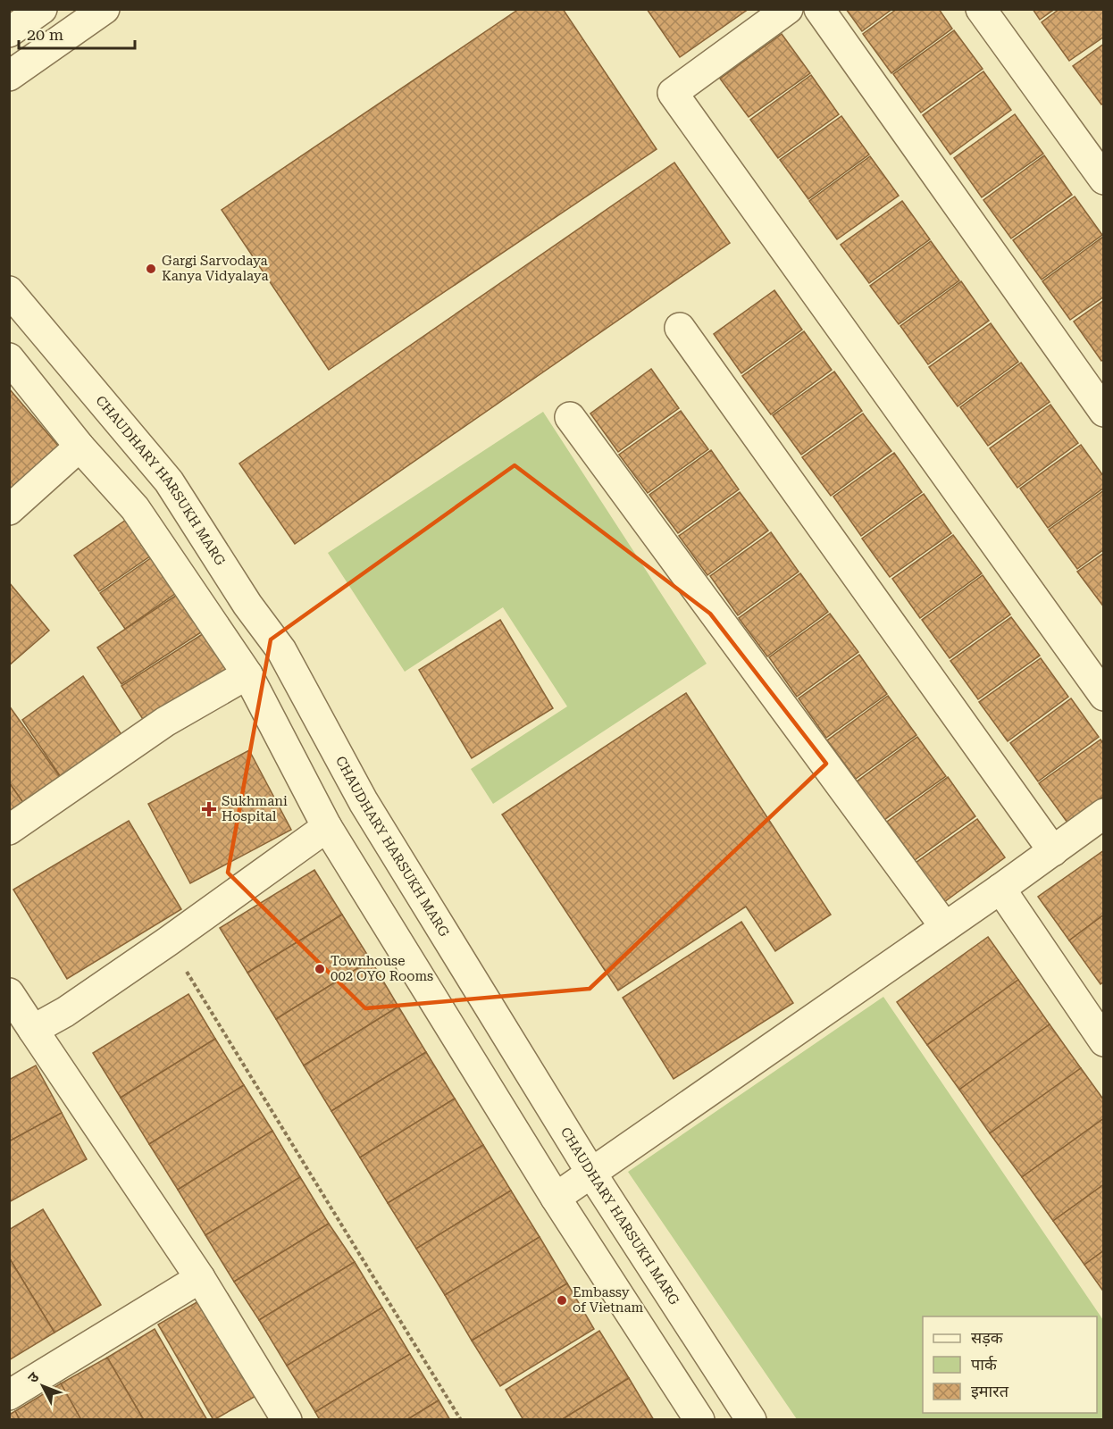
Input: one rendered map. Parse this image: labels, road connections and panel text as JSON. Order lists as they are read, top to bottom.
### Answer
{
  "streets": {
    "street": ["CHAUDHARY HARSUKH MARG"]
  },
  "places": {
    "other": ["Gargi Sarvodaya Kanya Vidyalaya", "Townhouse 002 OYO Rooms", "Embassy of Vietnam"],
    "health": ["Sukhmani Hospital"]
  },
  "legend": ["सड़क", "पार्क", "इमारत"],
  "scale_bar": "20 m",
  "north": "top left"
}
